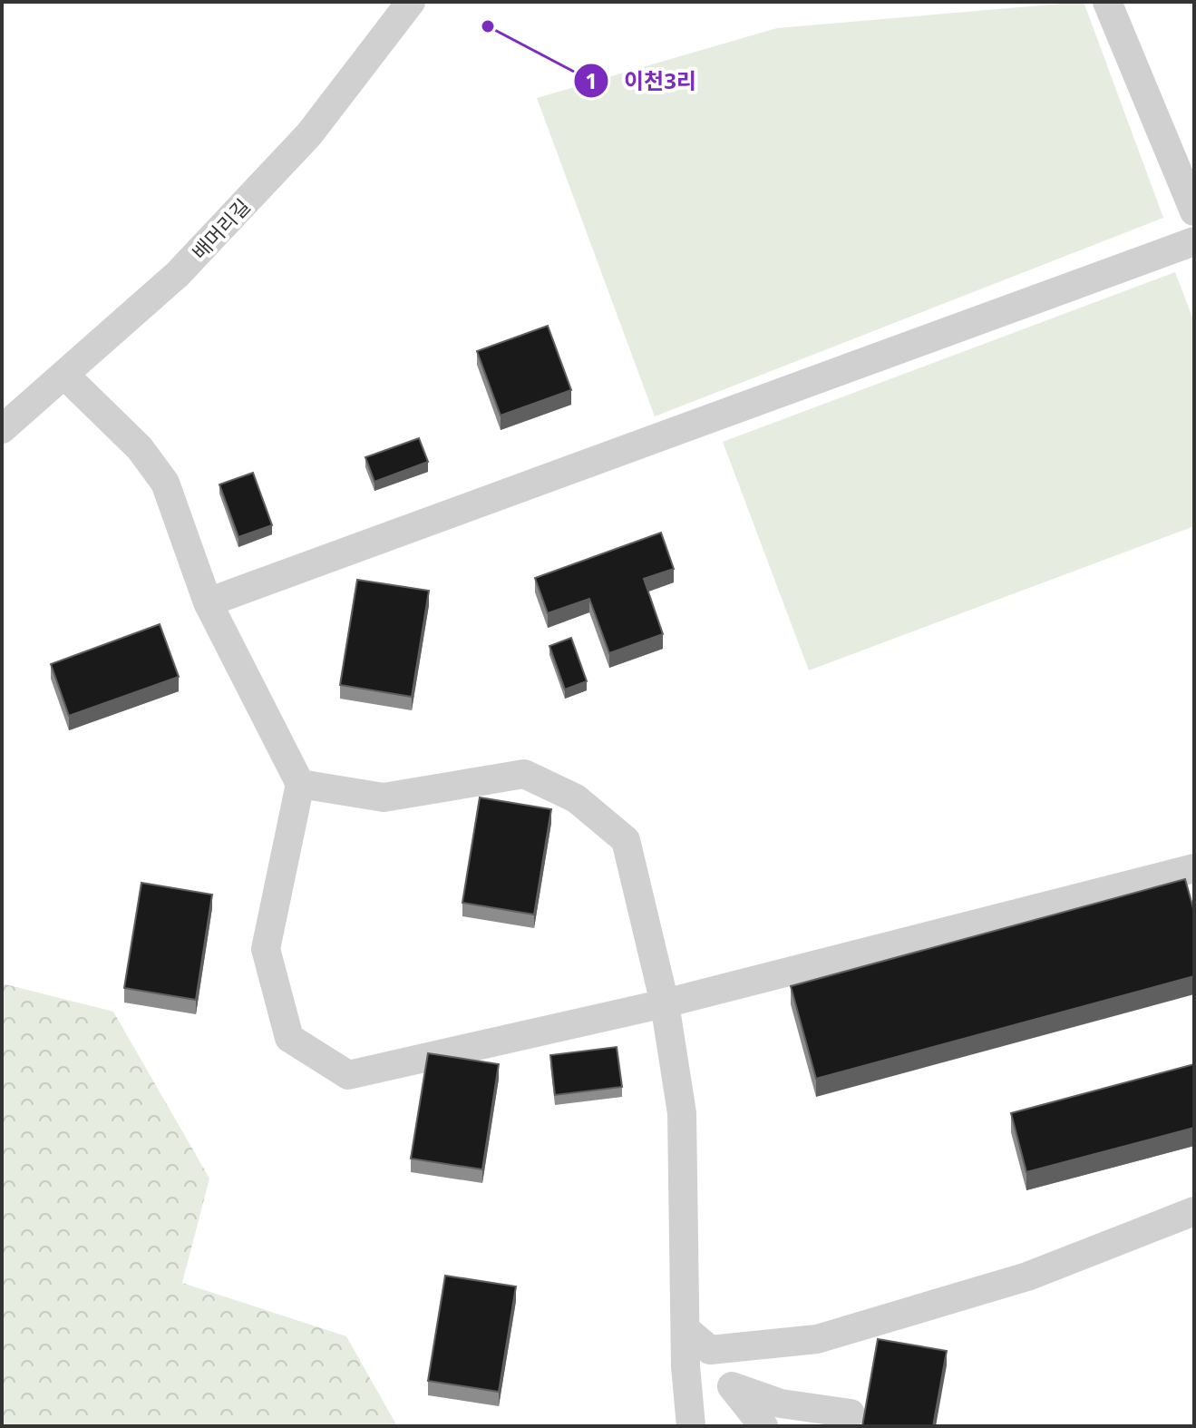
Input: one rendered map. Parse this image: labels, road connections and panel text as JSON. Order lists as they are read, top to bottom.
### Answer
{
  "streets": {
    "street": ["배머리길"]
  },
  "places": ["이천3리"]
}
